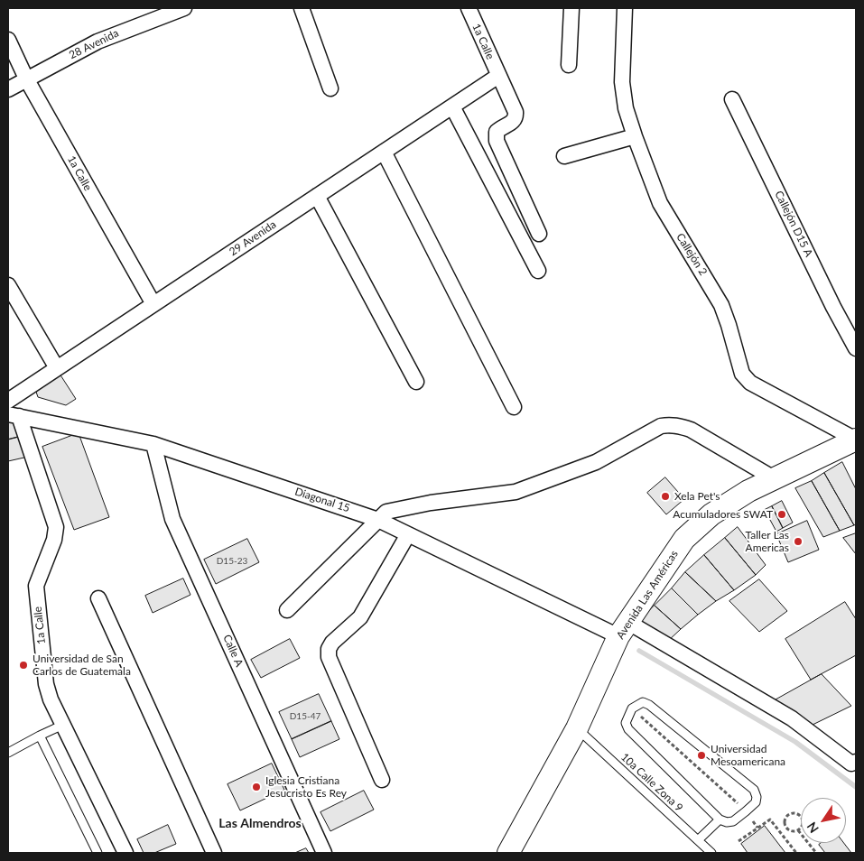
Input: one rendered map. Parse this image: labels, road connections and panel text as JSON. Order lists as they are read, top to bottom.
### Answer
{
  "streets": {
    "main road": ["Avenida Las Américas"],
    "street": [
      "1a Calle",
      "28 Avenida",
      "Callejón D15 A",
      "29 Avenida",
      "Callejón 2",
      "Diagonal 15",
      "Calle A"
    ],
    "lane": ["10a Calle Zona 9"]
  },
  "crossings": [
    ["1a Calle", "28 Avenida"],
    ["1a Calle", "29 Avenida"],
    ["1a Calle", "Diagonal 15"],
    ["Callejón 2", "Avenida Las Américas"],
    ["Diagonal 15", "Avenida Las Américas"],
    ["Diagonal 15", "Calle A"],
    ["Avenida Las Américas", "10a Calle Zona 9"]
  ],
  "districts": ["Las Almendros"],
  "places": [
    "Xela Pet's",
    "Acumuladores SWAT",
    "Taller Las Americas",
    "Universidad de San Carlos de Guatemala",
    "Universidad Mesoamericana",
    "Iglesia Cristiana Jesucristo Es Rey"
  ],
  "house_numbers": ["D15-23", "D15-47"],
  "north": "bottom left"
}
